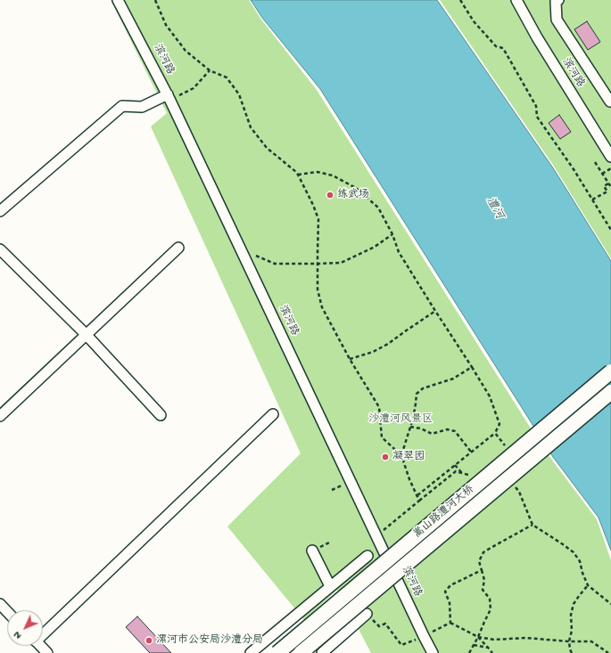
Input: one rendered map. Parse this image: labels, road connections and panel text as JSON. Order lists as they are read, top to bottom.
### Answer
{
  "streets": {
    "main road": ["嵩山路澧河大桥"],
    "street": ["滨河路"]
  },
  "water": ["澧河"],
  "parks": ["沙澧河风景区"],
  "places": ["练武场", "凝翠园", "漯河市公安局沙澧分局"],
  "north": "bottom left"
}
